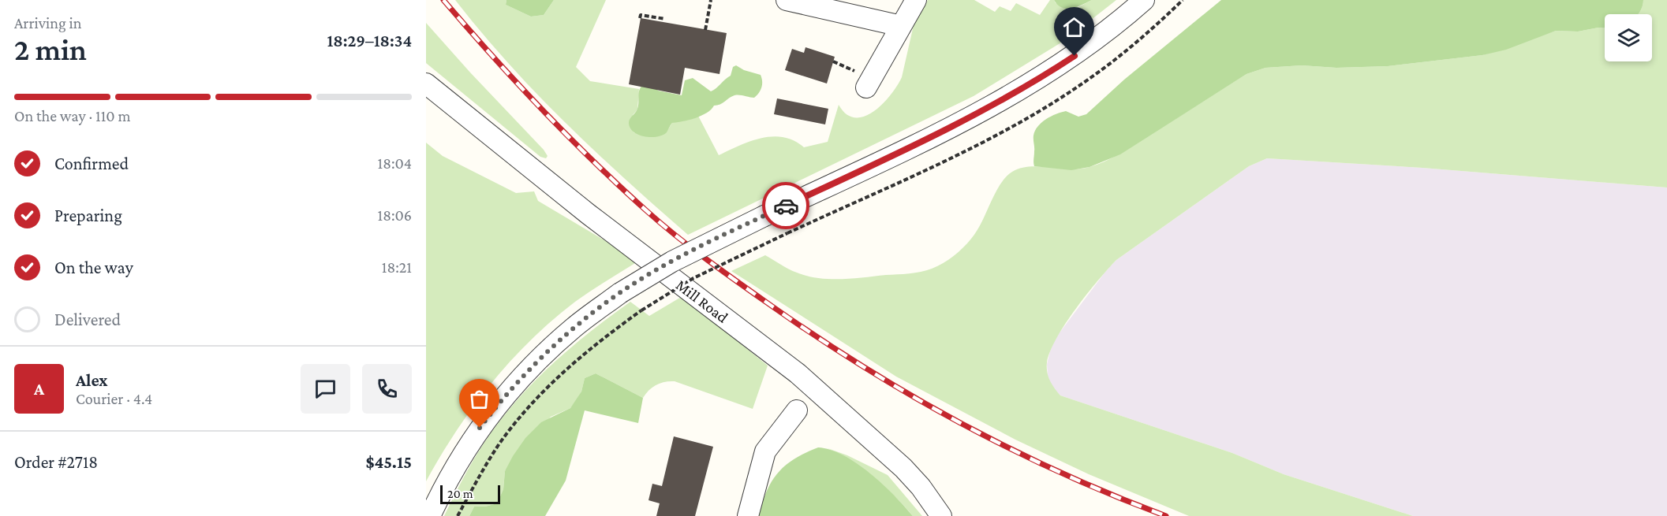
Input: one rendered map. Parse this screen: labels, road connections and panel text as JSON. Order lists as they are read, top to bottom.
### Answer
{
  "streets": {
    "street": ["Mill Road"]
  },
  "scale_bar": "20 m",
  "page": {
    "heading": ["2 min", "Arriving in", "18:29–18:34"],
    "panel": [
      "Alex",
      "Courier · 4.4",
      "Order #2718",
      "$45.15"
    ],
    "bar": "On the way · 110 m",
    "list": [
      ["Confirmed", "18:04"],
      ["Preparing", "18:06"],
      ["On the way", "18:21"],
      "Delivered"
    ],
    "round": "A",
    "scale": "20 m"
  }
}
